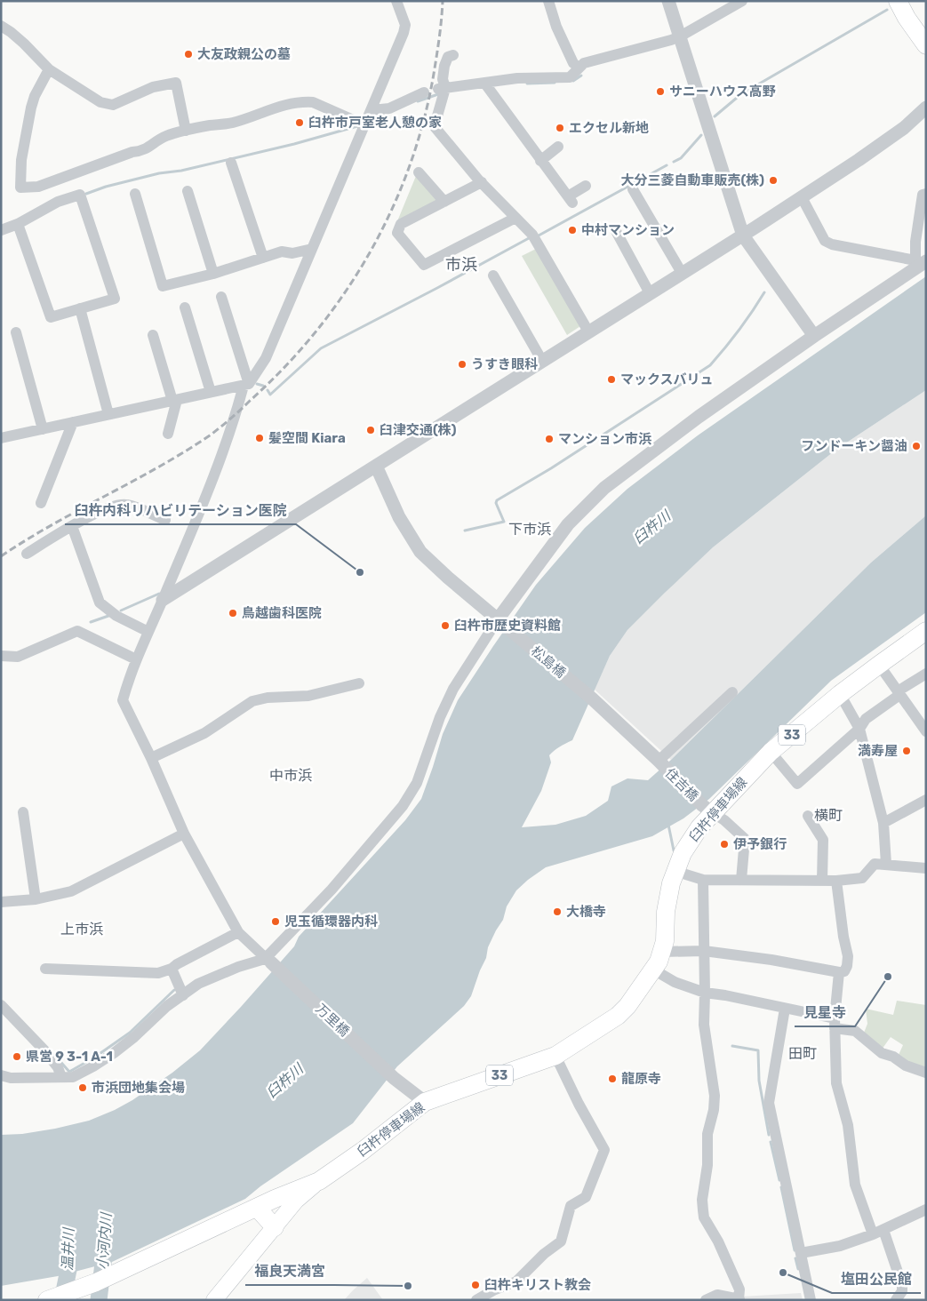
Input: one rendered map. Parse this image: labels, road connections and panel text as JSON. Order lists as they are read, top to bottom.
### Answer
{
  "streets": {
    "main road": ["33", "臼杵停車場線"],
    "street": ["松島橋", "住吉橋", "万里橋"]
  },
  "crossings": [
    ["松島橋", "住吉橋"],
    ["住吉橋", "臼杵停車場線"],
    ["臼杵停車場線", "万里橋"]
  ],
  "districts": [
    "市浜",
    "下市浜",
    "中市浜",
    "横町",
    "上市浜",
    "田町"
  ],
  "water": ["臼杵川", "小河内川", "温井川"],
  "places": [
    "大友政親公の墓",
    "サニーハウス高野",
    "臼杵市戸室老人憩の家",
    "エクセル新地",
    "大分三菱自動車販売(株)",
    "中村マンション",
    "うすき眼科",
    "マックスバリュ",
    "臼津交通(株)",
    "髪空間 Kiara",
    "マンション市浜",
    "フンドーキン醤油",
    "臼杵内科リハビリテーション医院",
    "鳥越歯科医院",
    "臼杵市歴史資料館",
    "満寿屋",
    "伊予銀行",
    "大橋寺",
    "児玉循環器内科",
    "見星寺",
    "県営 9 3-1 A-1",
    "龍原寺",
    "市浜団地集会場",
    "塩田公民館",
    "臼杵キリスト教会",
    "福良天満宮"
  ]
}
